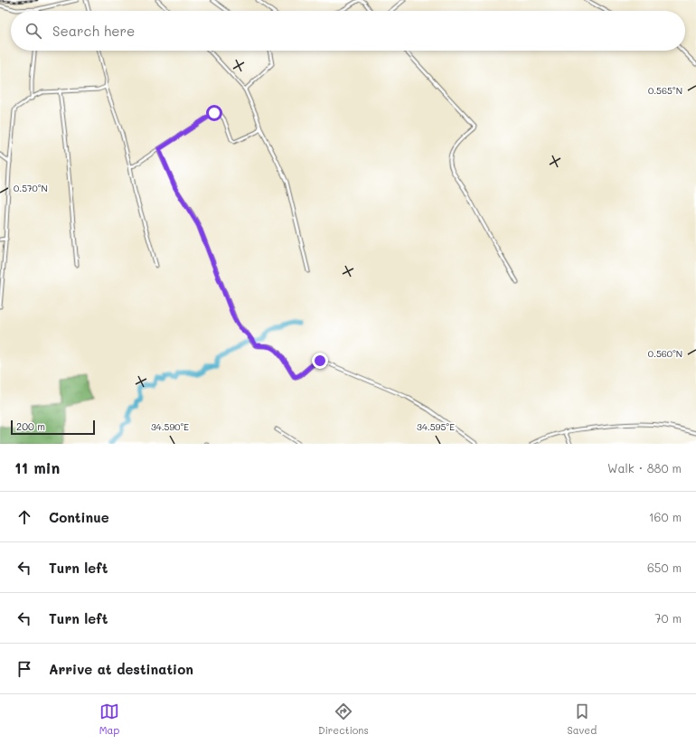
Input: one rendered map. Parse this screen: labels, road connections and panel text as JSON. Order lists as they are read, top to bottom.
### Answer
{
  "scale_bar": "200 m",
  "page": {
    "search": "Search here",
    "scale": "200 m",
    "heading": ["11 min", "Walk · 880 m"],
    "list": [
      ["Continue", "160 m"],
      ["Turn left", "650 m"],
      ["Turn left", "70 m"],
      "Arrive at destination"
    ],
    "nav": ["Map", "Directions", "Saved"]
  },
  "coordinates": [
    "0.565°N",
    "0.570°N",
    "0.560°N",
    "34.590°E",
    "34.595°E"
  ]
}
